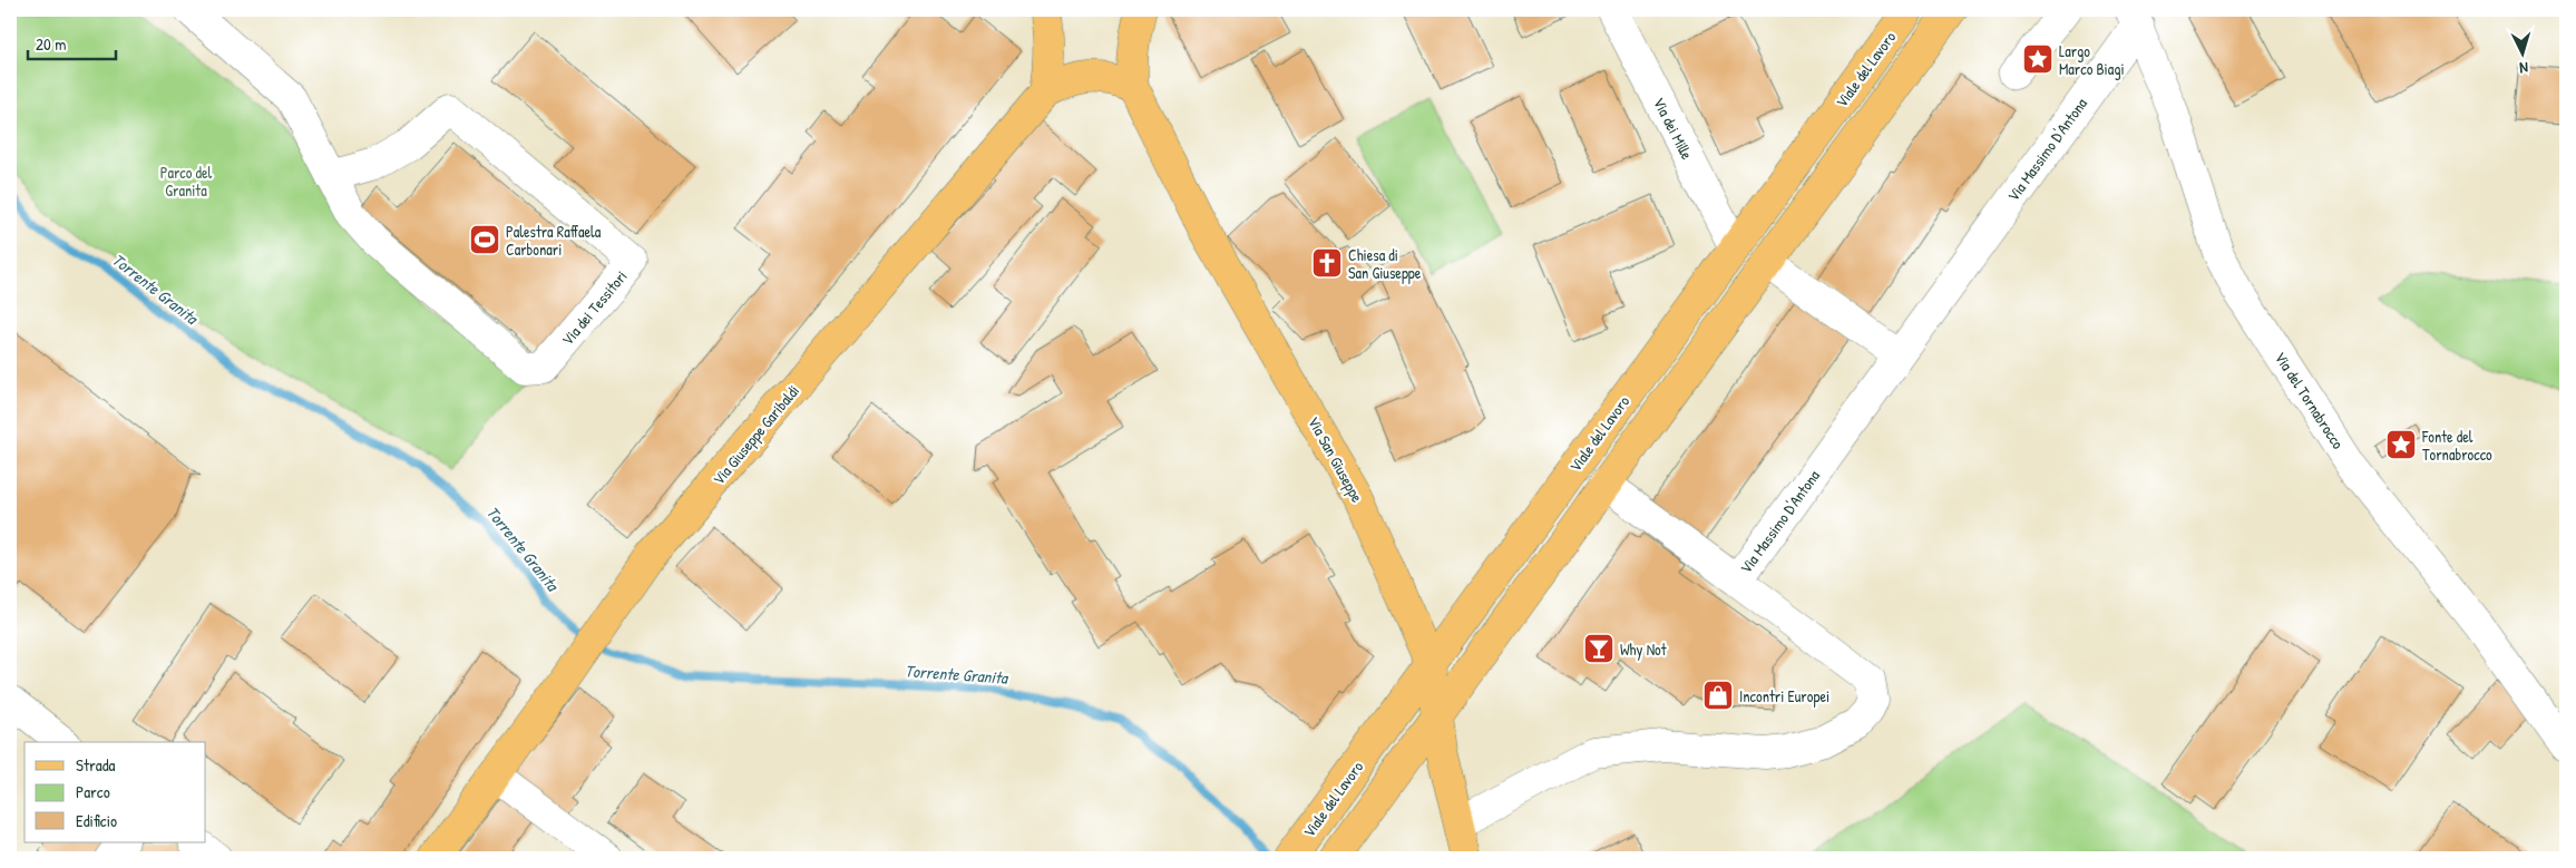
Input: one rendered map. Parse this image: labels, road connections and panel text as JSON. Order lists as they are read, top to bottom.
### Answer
{
  "streets": {
    "main road": ["Viale del Lavoro", "Via Giuseppe Garibaldi", "Via San Giuseppe"],
    "street": [
      "Via dei Mille",
      "Via Massimo D'Antona",
      "Via dei Tessitori",
      "Via del Tornabrocco"
    ]
  },
  "crossings": [
    ["Viale del Lavoro", "Via dei Mille"],
    ["Viale del Lavoro", "Via San Giuseppe"],
    ["Via Massimo D'Antona", "Via del Tornabrocco"]
  ],
  "water": ["Torrente Granita"],
  "parks": ["Parco del Granita"],
  "places": {
    "place": ["Largo Marco Biagi", "Fonte del Tornabrocco"],
    "sports": ["Palestra Raffaela Carbonari"],
    "church": ["Chiesa di San Giuseppe"],
    "bar": ["Why Not"],
    "shop": ["Incontri Europei"]
  },
  "legend": ["Strada", "Parco", "Edificio"],
  "scale_bar": "20 m",
  "north": "bottom"
}
